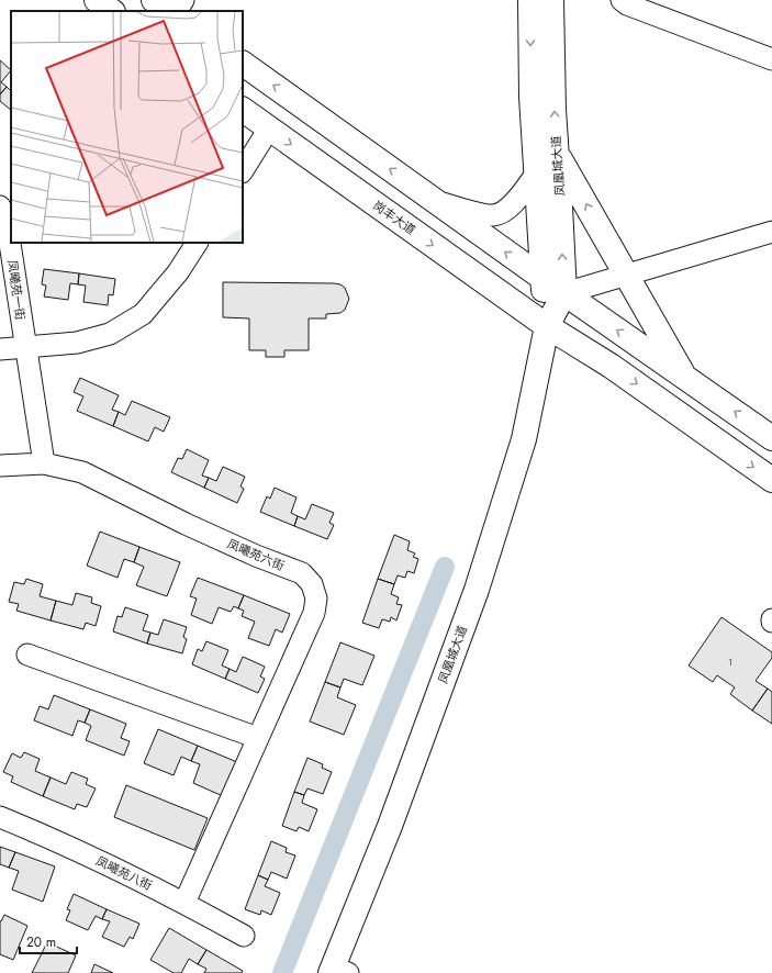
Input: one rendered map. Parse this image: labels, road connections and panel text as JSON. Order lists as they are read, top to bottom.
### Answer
{
  "streets": {
    "main road": ["凤凰城大道", "岗丰大道"],
    "street": ["凤曦苑一街", "凤曦苑六街", "凤曦苑八街"]
  },
  "crossings": [
    ["凤凰城大道", "岗丰大道"],
    ["凤曦苑一街", "凤曦苑六街"],
    ["凤曦苑六街", "凤曦苑八街"]
  ],
  "house_numbers": ["1"],
  "scale_bar": "20 m"
}
